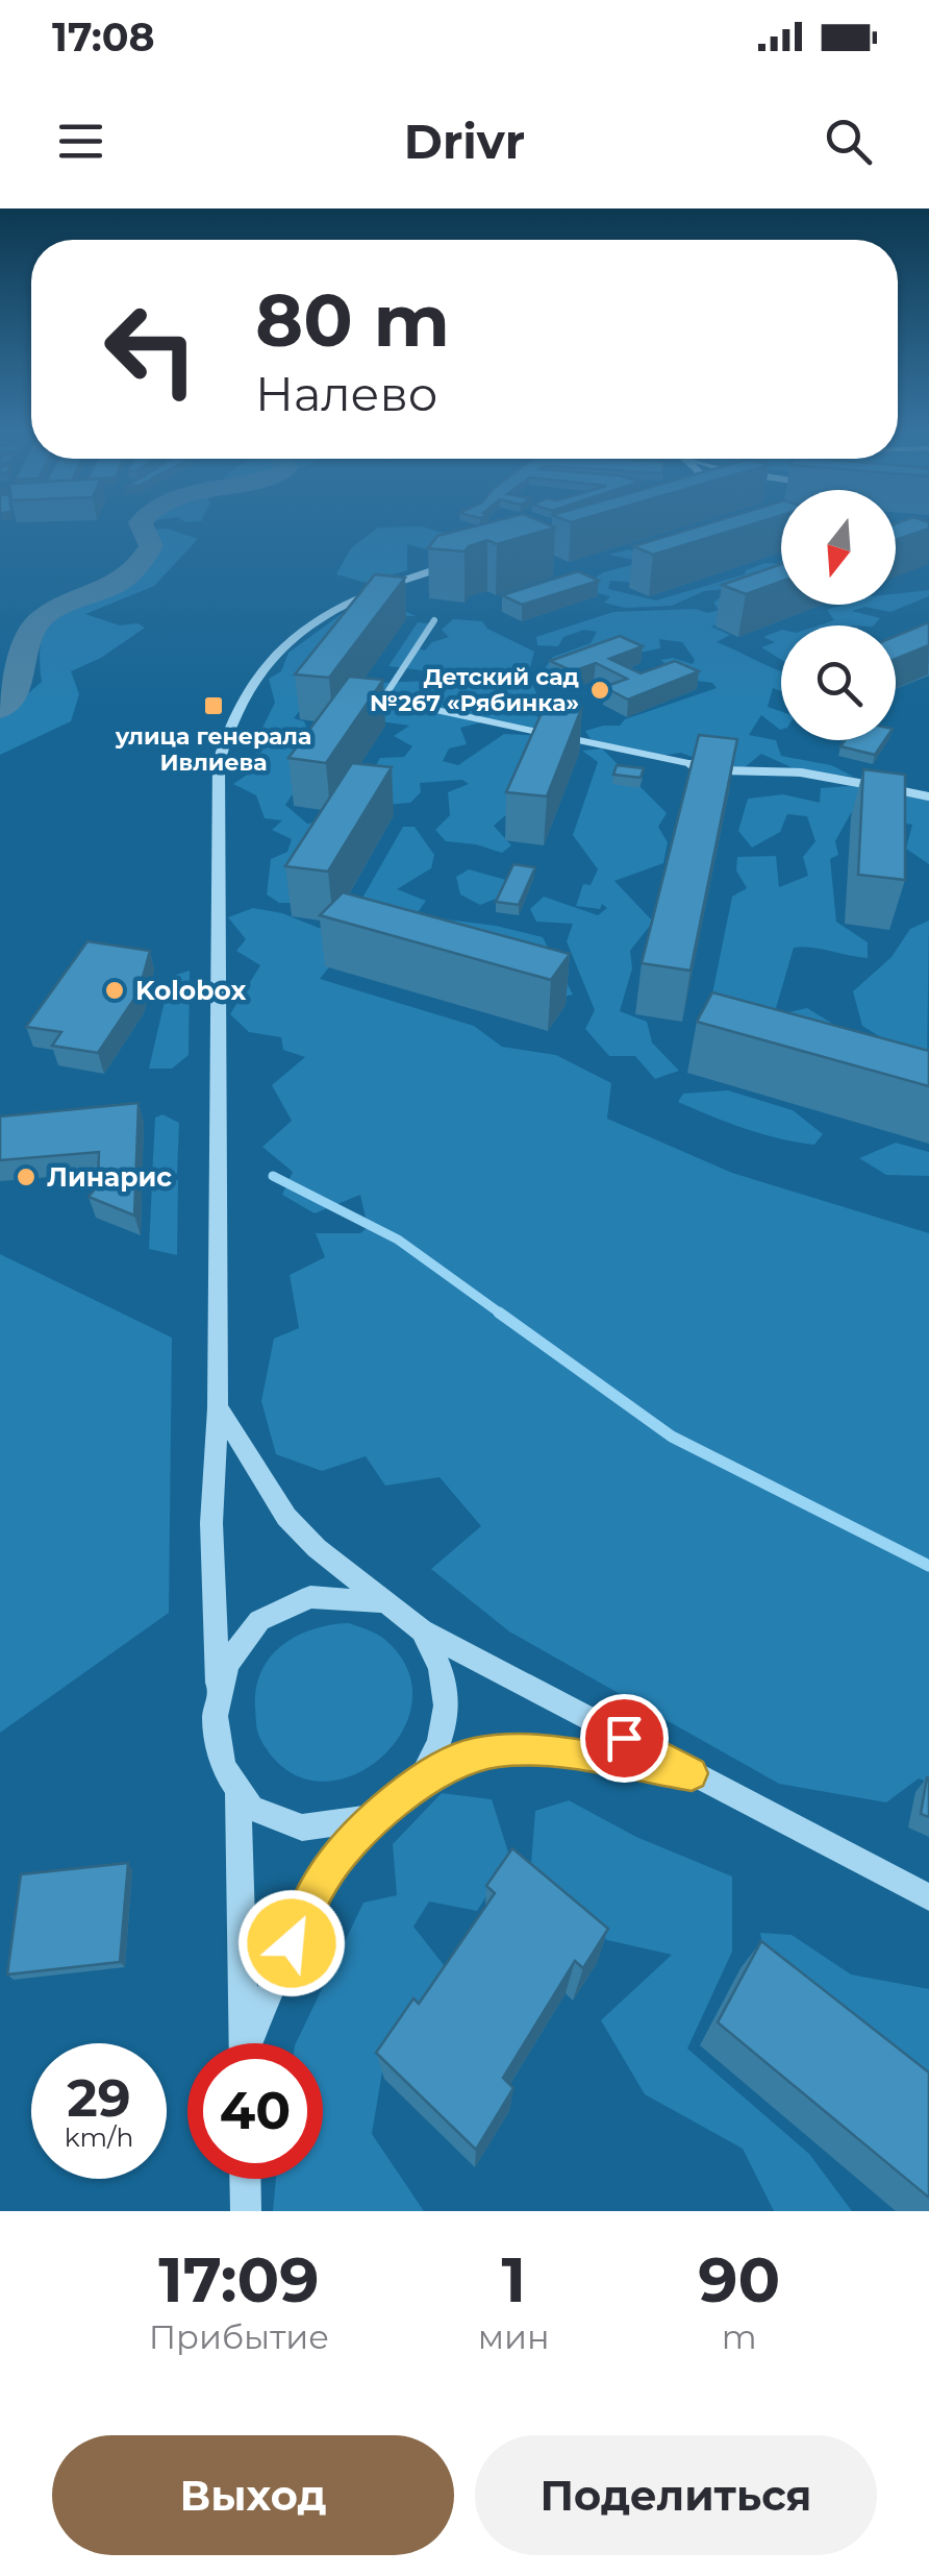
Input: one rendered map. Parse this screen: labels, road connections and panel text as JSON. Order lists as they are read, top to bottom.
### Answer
{
  "places": {
    "other": ["Детский сад №267 «Рябинка»", "Kolobox", "Линарис"],
    "transit": ["улица генерала Ивлиева"]
  },
  "north": "bottom",
  "page": {
    "status": "17:08",
    "header": "Drivr",
    "turn": ["80 m", "Налево"],
    "speed": "29 km/h",
    "limit": "40",
    "eta": [
      "17:09",
      "Прибытие",
      "1",
      "мин",
      "90",
      "m"
    ],
    "buttons": ["Выход", "Поделиться"]
  }
}
